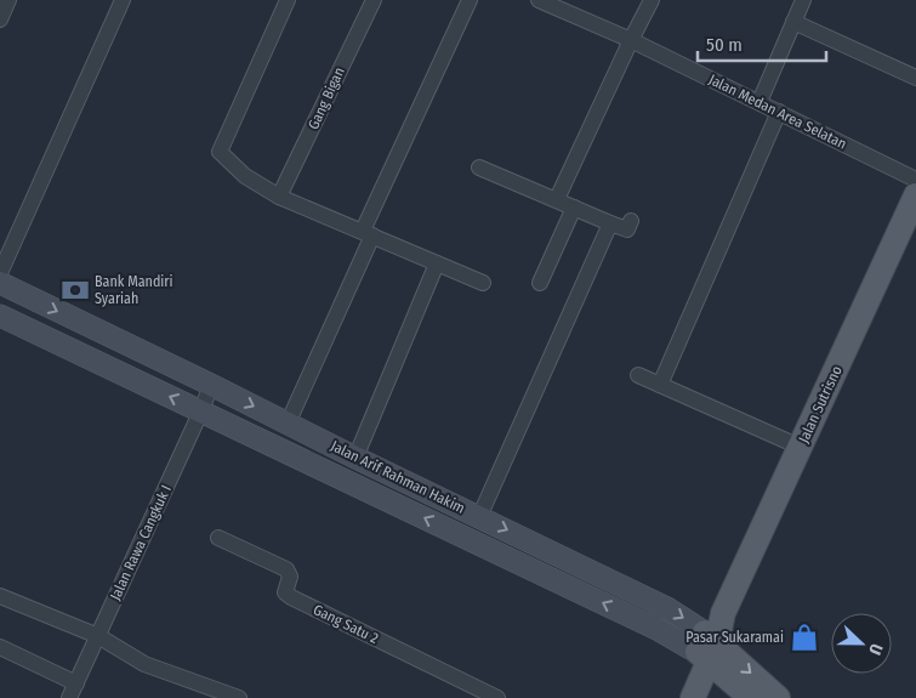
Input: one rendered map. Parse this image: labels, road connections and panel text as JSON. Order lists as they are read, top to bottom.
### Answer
{
  "streets": {
    "main road": ["Jalan Sutrisno", "Jalan Arif Rahman Hakim"],
    "street": [
      "Gang Bigan",
      "Jalan Medan Area Selatan",
      "Jalan Rawa Cangkuk I",
      "Gang Satu 2"
    ]
  },
  "crossings": [
    ["Jalan Sutrisno", "Jalan Arif Rahman Hakim"],
    ["Jalan Arif Rahman Hakim", "Jalan Rawa Cangkuk I"]
  ],
  "places": {
    "bank": ["Bank Mandiri Syariah"],
    "shop": ["Pasar Sukaramai"]
  },
  "scale_bar": "50 m",
  "north": "right"
}
